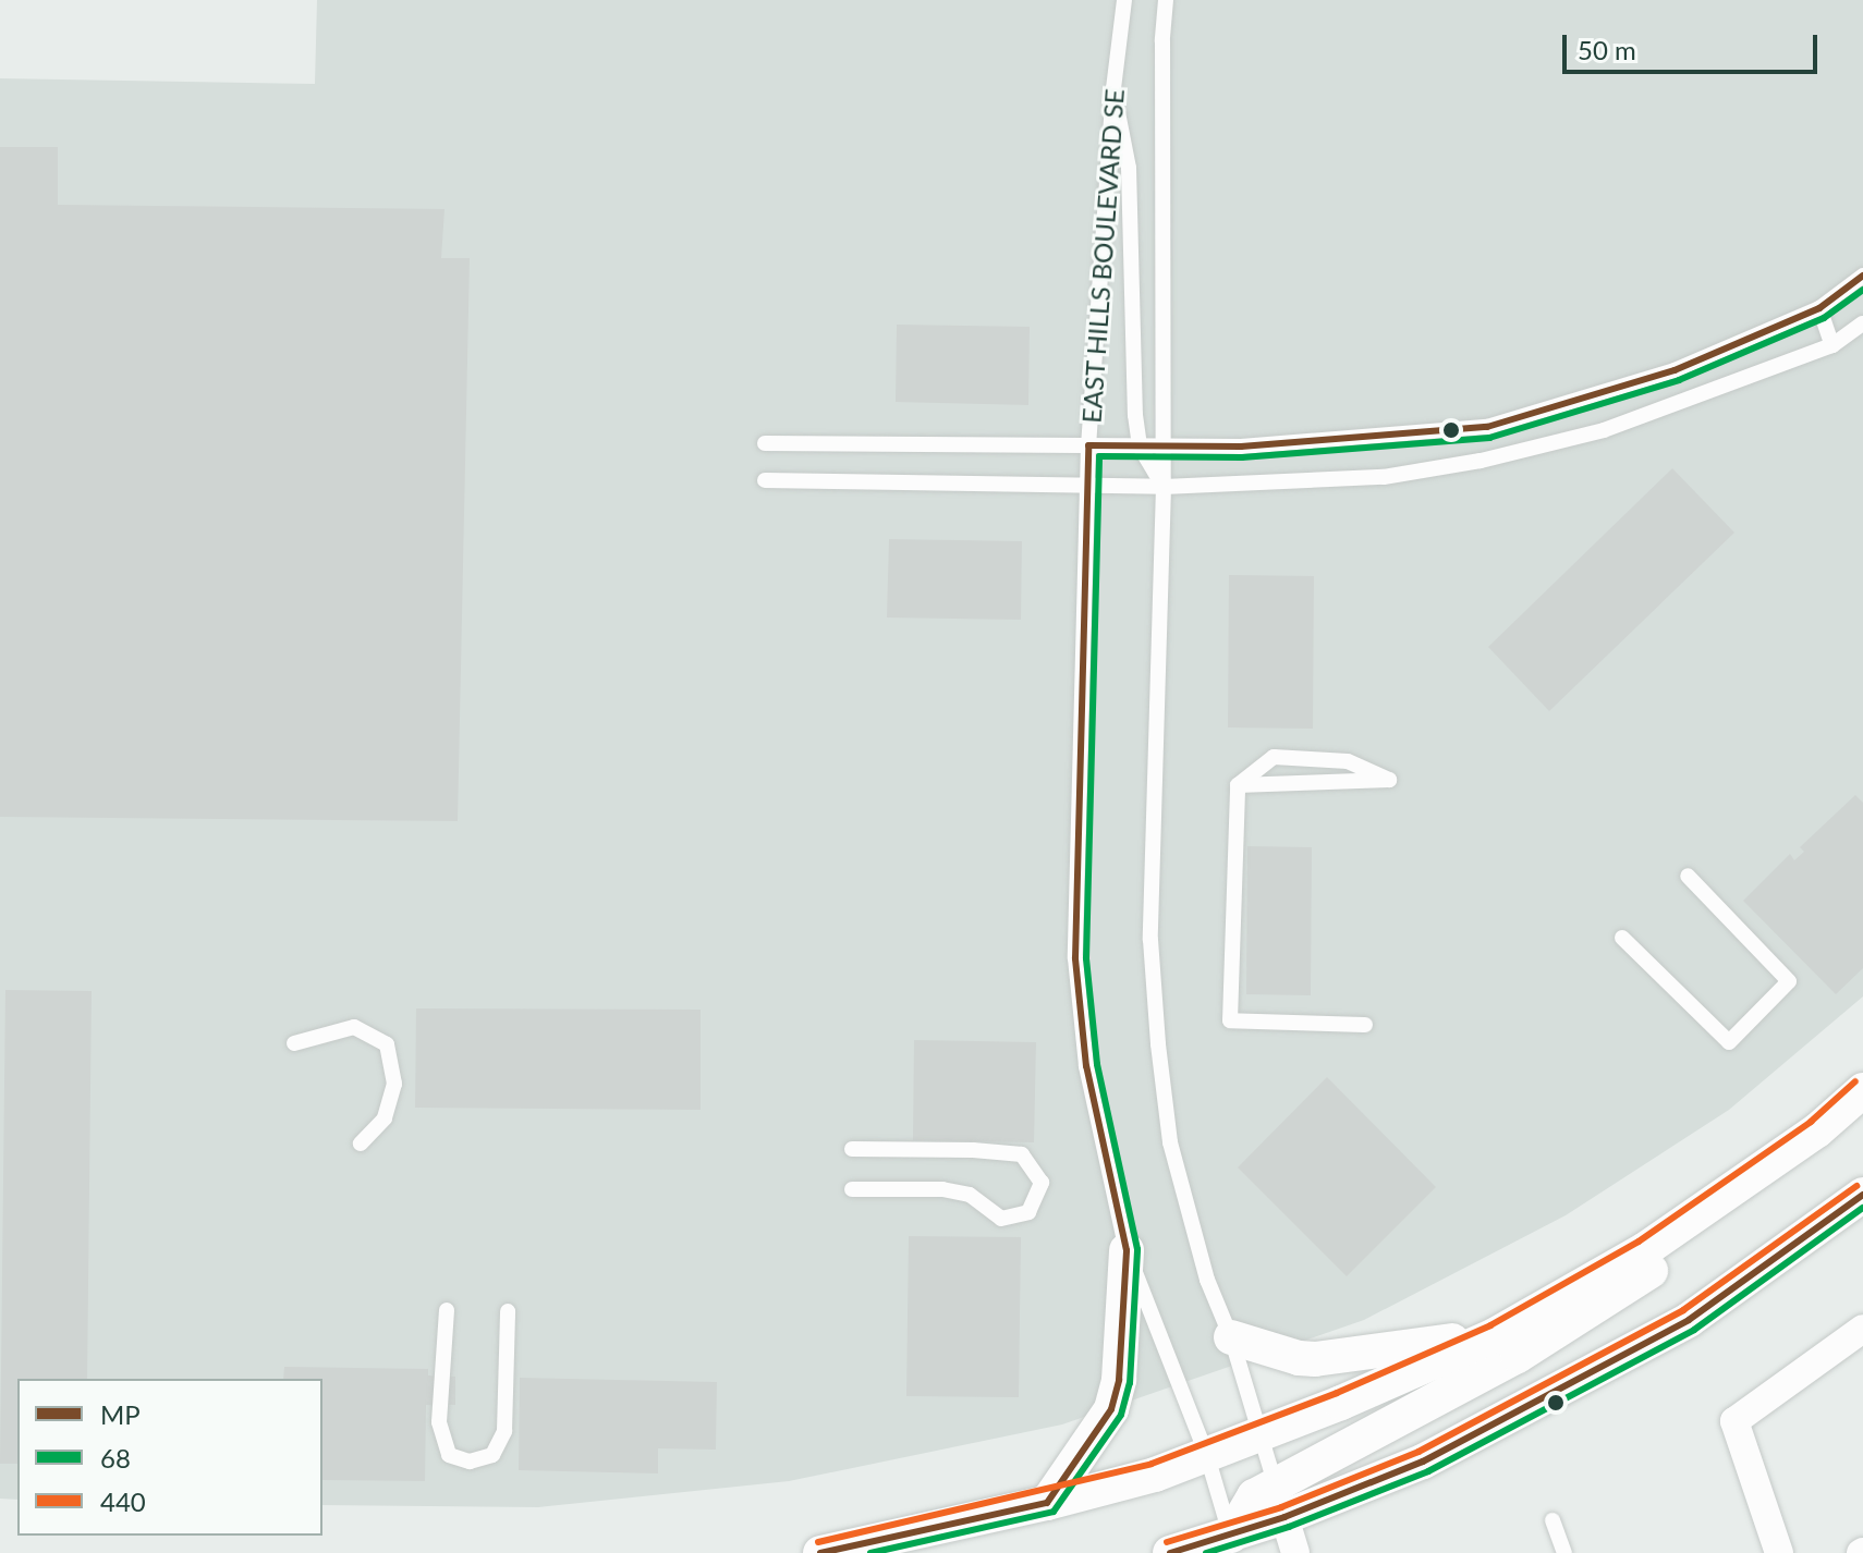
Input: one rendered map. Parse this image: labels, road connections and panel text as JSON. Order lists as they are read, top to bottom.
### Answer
{
  "streets": {
    "lane": ["EAST HILLS BOULEVARD SE"]
  },
  "lines": ["transit line MP", "transit line 68", "transit line 440"],
  "legend": ["MP", "68", "440"],
  "scale_bar": "50 m"
}
